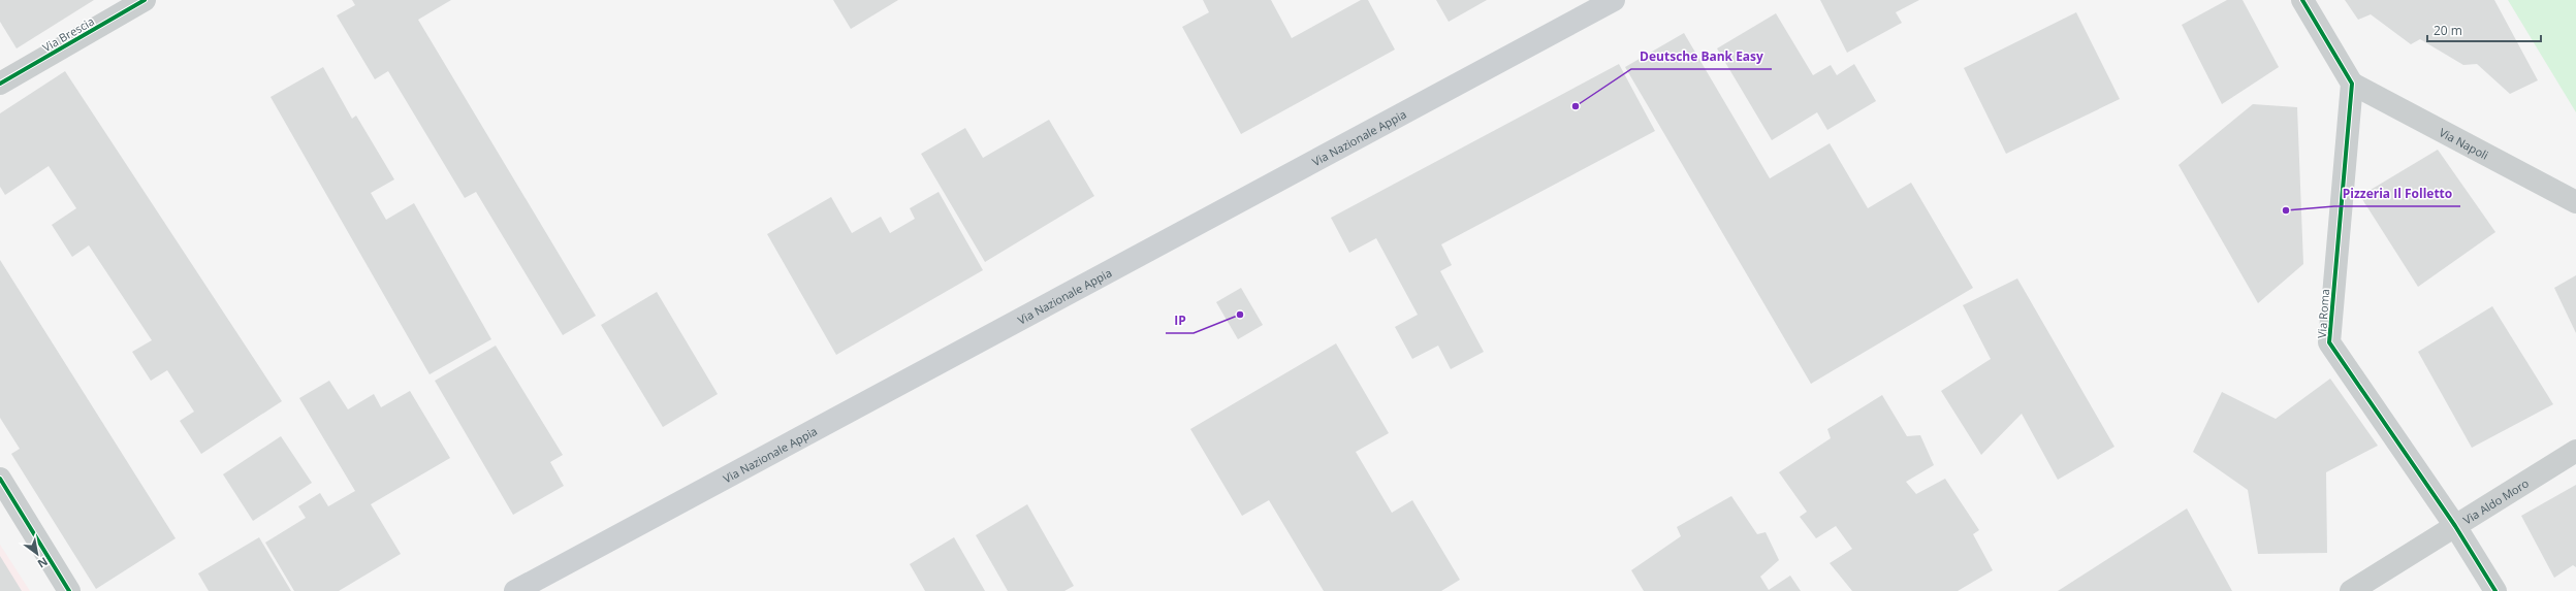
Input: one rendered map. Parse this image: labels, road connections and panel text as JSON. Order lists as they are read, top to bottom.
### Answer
{
  "streets": {
    "main road": ["Via Nazionale Appia"],
    "street": [
      "Via Brescia",
      "Via Napoli",
      "Via Roma",
      "Via Aldo Moro"
    ]
  },
  "crossings": [
    ["Via Napoli", "Via Roma"],
    ["Via Roma", "Via Aldo Moro"]
  ],
  "places": ["Deutsche Bank Easy", "Pizzeria Il Folletto", "IP"],
  "scale_bar": "20 m",
  "north": "bottom right"
}
